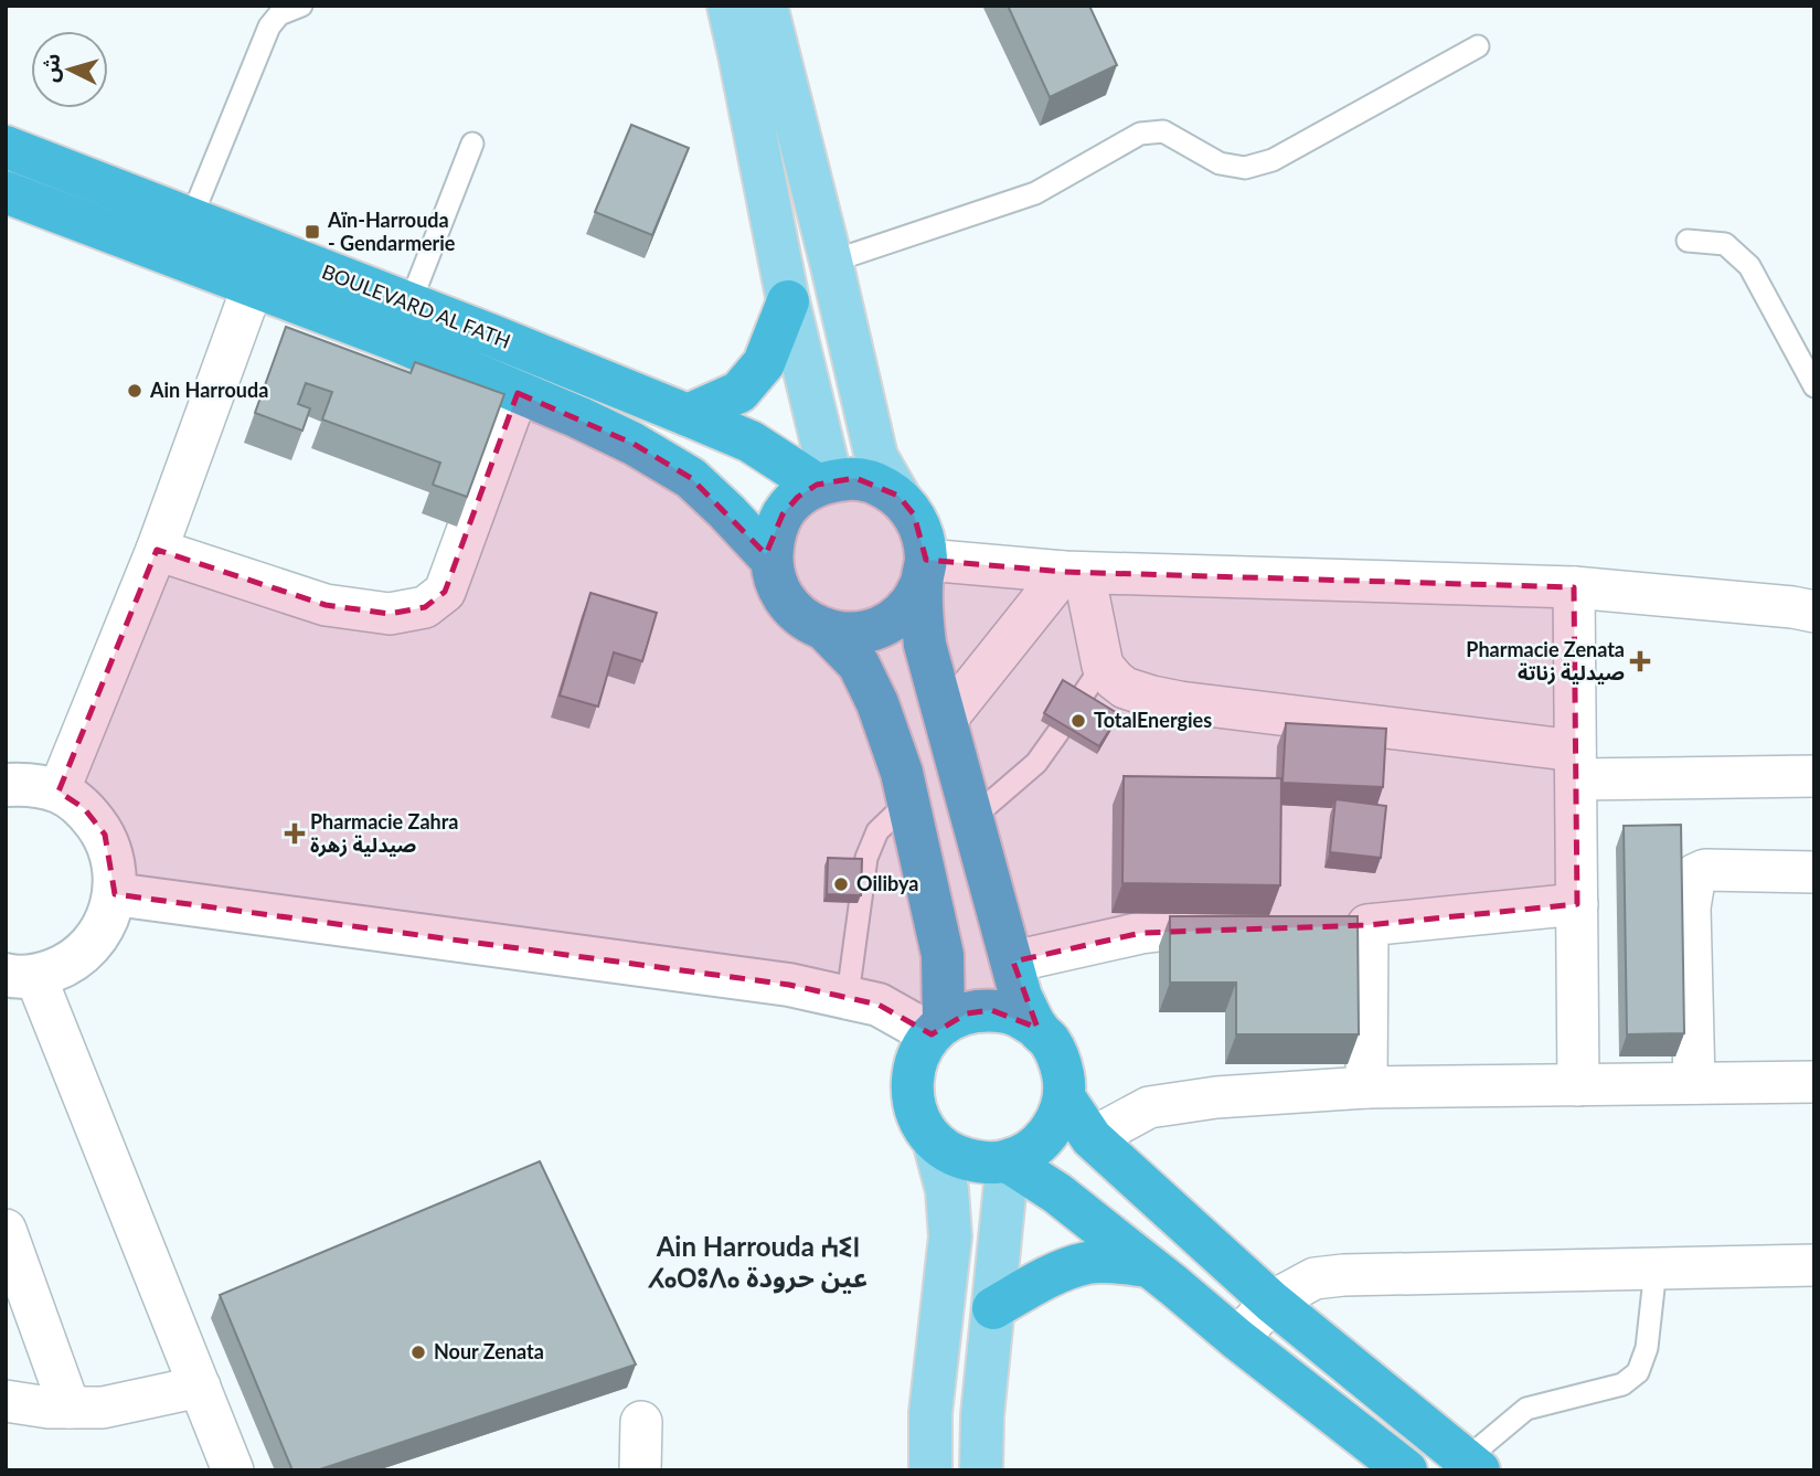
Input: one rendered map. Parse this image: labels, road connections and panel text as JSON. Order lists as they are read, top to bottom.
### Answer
{
  "streets": {
    "highway": ["BOULEVARD AL FATH"]
  },
  "districts": ["Ain Harrouda ⵄⵉⵏ ⵃⴰⵔⵓⴷⴰ عين حرودة"],
  "places": {
    "transit": ["Aïn-Harrouda - Gendarmerie"],
    "other": [
      "Ain Harrouda",
      "TotalEnergies",
      "Oilibya",
      "Nour Zenata"
    ],
    "health": ["Pharmacie Zenata صيدلية زناتة", "Pharmacie Zahra صيدلية زهرة"]
  },
  "north": "left"
}
